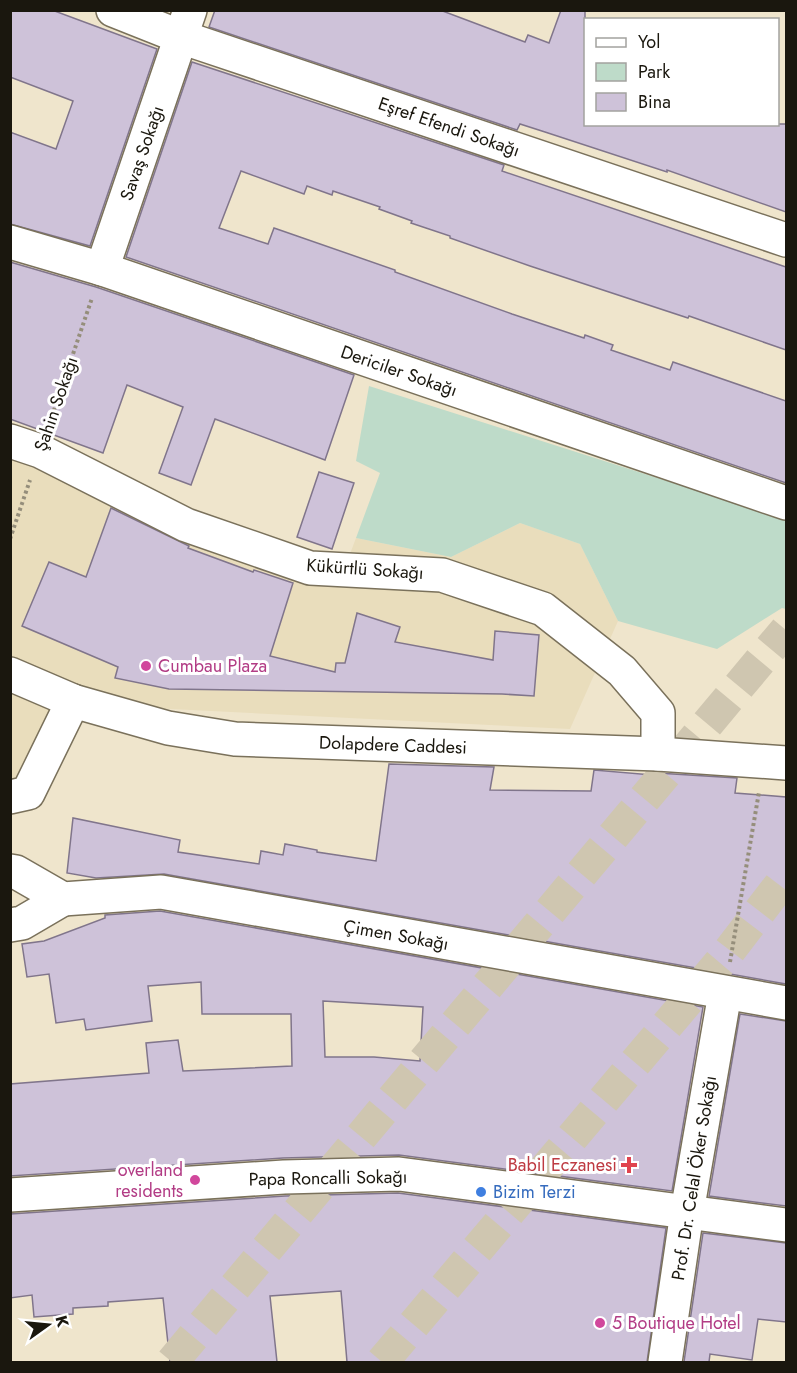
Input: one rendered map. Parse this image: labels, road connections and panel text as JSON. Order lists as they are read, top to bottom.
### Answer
{
  "streets": {
    "street": [
      "Eşref Efendi Sokağı",
      "Savaş Sokağı",
      "Dericiler Sokağı",
      "Kükürtlü Sokağı",
      "Dolapdere Caddesi",
      "Çimen Sokağı",
      "Papa Roncalli Sokağı",
      "Prof. Dr. Celal Öker Sokağı"
    ],
    "path": ["Şahin Sokağı"]
  },
  "crossings": [
    ["Eşref Efendi Sokağı", "Savaş Sokağı"],
    ["Savaş Sokağı", "Dericiler Sokağı"],
    ["Savaş Sokağı", "Şahin Sokağı"],
    ["Dericiler Sokağı", "Şahin Sokağı"],
    ["Şahin Sokağı", "Kükürtlü Sokağı"],
    ["Kükürtlü Sokağı", "Dolapdere Caddesi"],
    ["Çimen Sokağı", "Prof. Dr. Celal Öker Sokağı"],
    ["Papa Roncalli Sokağı", "Prof. Dr. Celal Öker Sokağı"]
  ],
  "places": {
    "other": [
      "Cumbau Plaza",
      "overland residents",
      "Bizim Terzi",
      "5 Boutique Hotel"
    ],
    "health": ["Babil Eczanesi"]
  },
  "legend": ["Yol", "Park", "Bina"],
  "north": "right"
}
